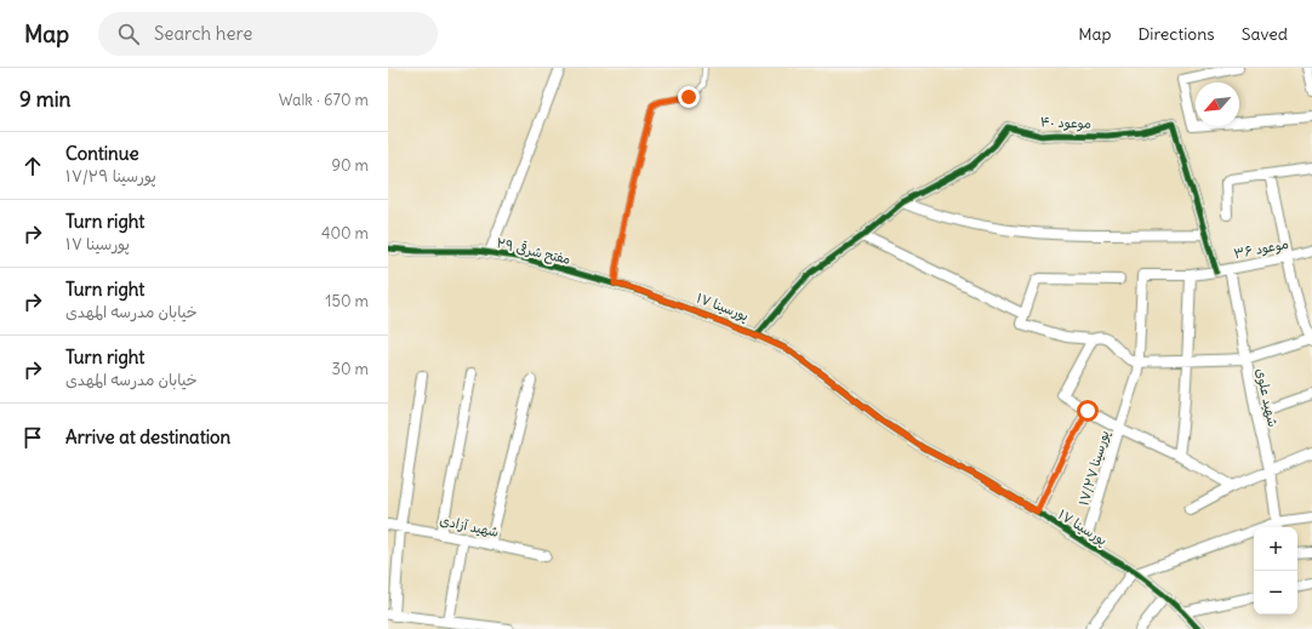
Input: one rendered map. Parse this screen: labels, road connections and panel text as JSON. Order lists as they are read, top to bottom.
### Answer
{
  "streets": {
    "street": [
      "موعود ۴۰",
      "موعود ۳۶",
      "مفتح شرقی ۲۹",
      "پورسینا ۱۷",
      "شهید علوی",
      "پورسینا ۱۷/۲۷",
      "شهید آزادی"
    ]
  },
  "crossings": [
    ["موعود ۳۶", "شهید علوی"],
    ["موعود ۳۶", "پورسینا ۱۷/۲۷"],
    ["مفتح شرقی ۲۹", "پورسینا ۱۷"],
    ["پورسینا ۱۷", "پورسینا ۱۷/۲۷"]
  ],
  "north": "bottom left",
  "page": {
    "header": "Map",
    "search": "Search here",
    "nav": ["Map", "Directions", "Saved"],
    "heading": ["9 min", "Walk · 670 m"],
    "list": [
      ["Continue", "پورسینا ۱۷/۲۹", "90 m"],
      ["Turn right", "پورسینا ۱۷", "400 m"],
      ["Turn right", "خیابان مدرسه المهدی", "150 m"],
      ["Turn right", "خیابان مدرسه المهدی", "30 m"],
      "Arrive at destination"
    ],
    "map_buttons": ["+", "−"]
  }
}
